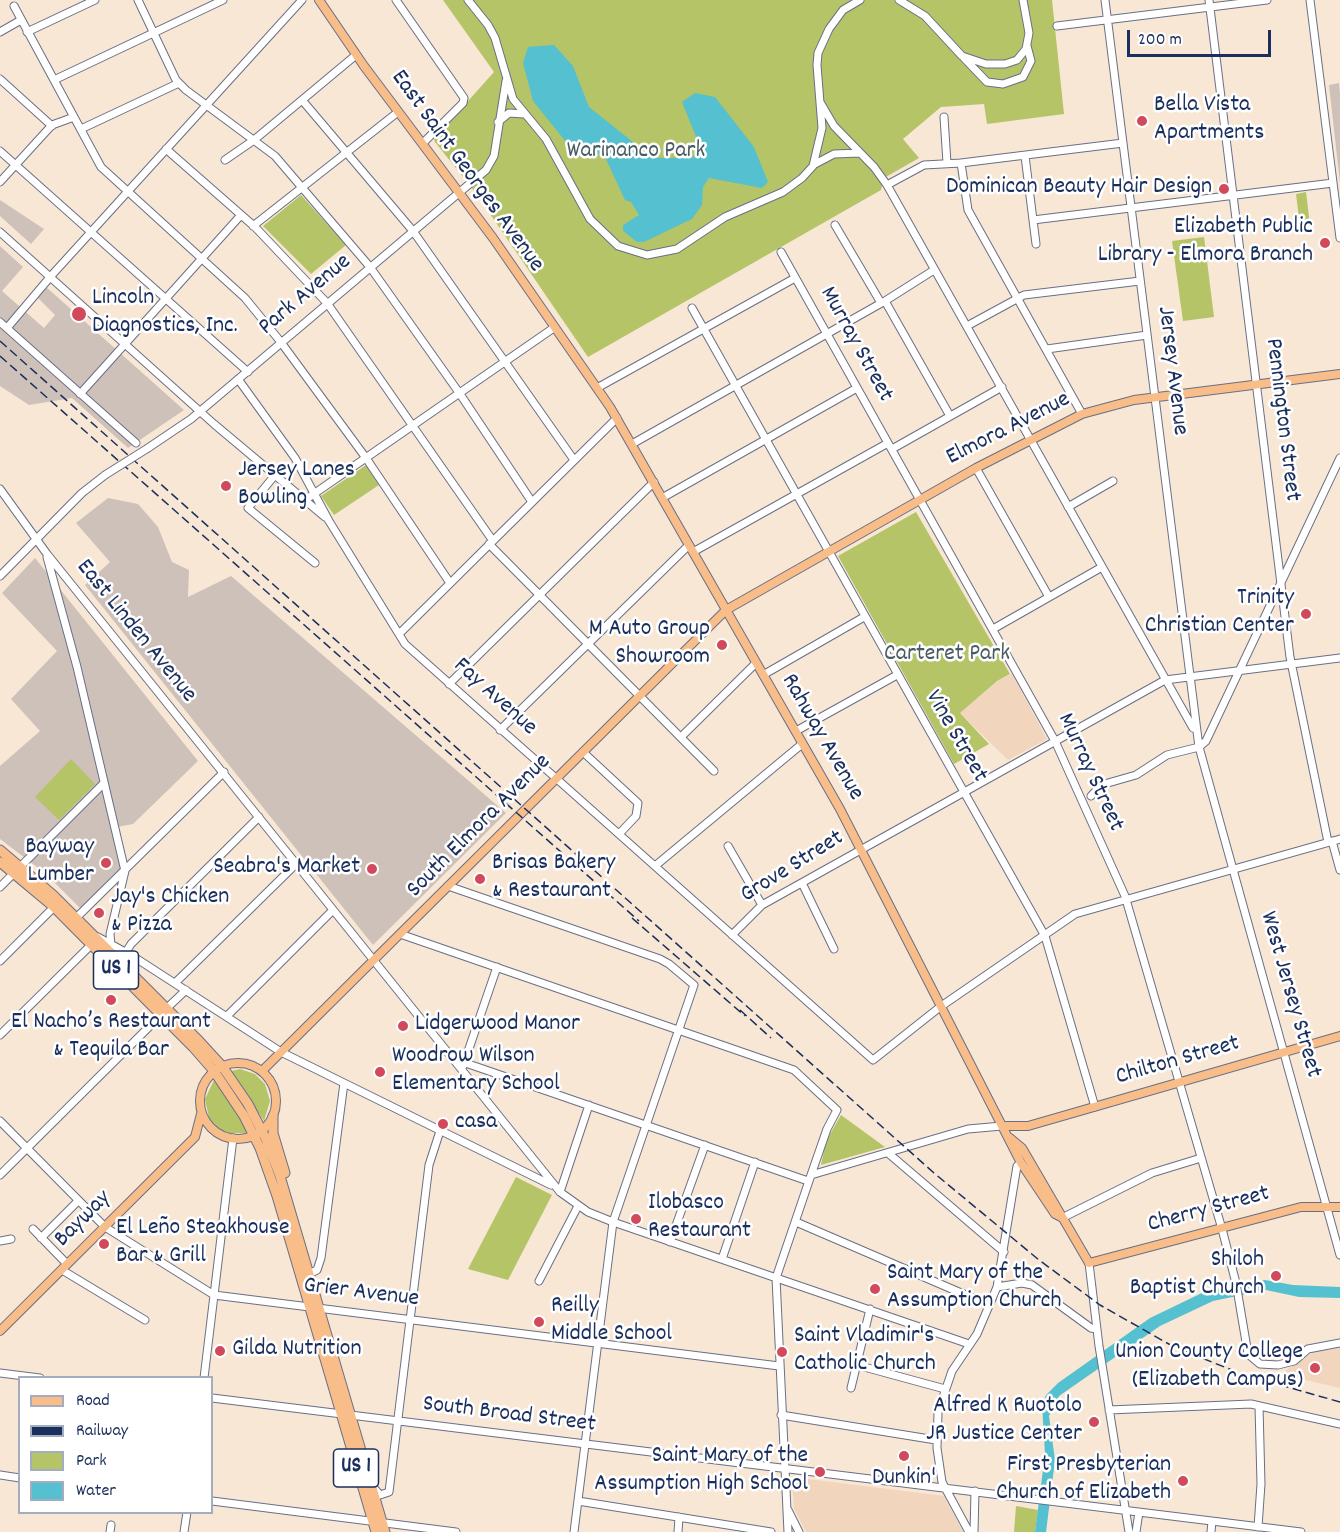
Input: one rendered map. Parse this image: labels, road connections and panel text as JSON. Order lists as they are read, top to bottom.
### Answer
{
  "streets": {
    "highway": ["US 1"],
    "main road": [
      "East Saint Georges Avenue",
      "Elmora Avenue",
      "Rahway Avenue",
      "South Elmora Avenue",
      "Chilton Street",
      "Cherry Street",
      "Bayway"
    ],
    "street": [
      "Park Avenue",
      "Murray Street",
      "Jersey Avenue",
      "Pennington Street",
      "East Linden Avenue",
      "Fay Avenue",
      "Vine Street",
      "Grove Street",
      "West Jersey Street",
      "Grier Avenue",
      "South Broad Street"
    ]
  },
  "crossings": [
    ["East Saint Georges Avenue", "Park Avenue"],
    ["East Saint Georges Avenue", "Rahway Avenue"],
    ["Park Avenue", "East Linden Avenue"],
    ["Park Avenue", "Fay Avenue"],
    ["Murray Street", "Elmora Avenue"],
    ["Murray Street", "Grove Street"],
    ["Murray Street", "Chilton Street"],
    ["Murray Street", "Cherry Street"],
    ["Jersey Avenue", "Elmora Avenue"],
    ["Jersey Avenue", "Grove Street"],
    ["Jersey Avenue", "West Jersey Street"],
    ["Pennington Street", "Elmora Avenue"],
    ["Pennington Street", "Grove Street"],
    ["Elmora Avenue", "Vine Street"],
    ["Elmora Avenue", "Rahway Avenue"],
    ["Elmora Avenue", "South Elmora Avenue"],
    ["East Linden Avenue", "South Elmora Avenue"],
    ["Fay Avenue", "Rahway Avenue"],
    ["Fay Avenue", "South Elmora Avenue"],
    ["Fay Avenue", "Grove Street"],
    ["Vine Street", "Grove Street"],
    ["Vine Street", "Chilton Street"],
    ["Rahway Avenue", "South Elmora Avenue"],
    ["Rahway Avenue", "Grove Street"],
    ["Rahway Avenue", "Chilton Street"],
    ["Rahway Avenue", "Cherry Street"],
    ["Rahway Avenue", "South Broad Street"],
    ["US 1", "Grier Avenue"],
    ["US 1", "South Broad Street"],
    ["West Jersey Street", "Chilton Street"],
    ["West Jersey Street", "Cherry Street"],
    ["Bayway", "Grier Avenue"]
  ],
  "parks": ["Warinanco Park", "Carteret Park"],
  "places": [
    "Bella Vista Apartments",
    "Dominican Beauty Hair Design",
    "Elizabeth Public Library - Elmora Branch",
    "Lincoln Diagnostics, Inc.",
    "Jersey Lanes Bowling",
    "Trinity Christian Center",
    "M Auto Group Showroom",
    "Bayway Lumber",
    "Seabra's Market",
    "Brisas Bakery & Restaurant",
    "Jay's Chicken & Pizza",
    "El Nacho’s Restaurant & Tequila Bar",
    "Lidgerwood Manor",
    "Woodrow Wilson Elementary School",
    "casa",
    "Ilobasco Restaurant",
    "El Leño Steakhouse Bar & Grill",
    "Shiloh Baptist Church",
    "Saint Mary of the Assumption Church",
    "Reilly Middle School",
    "Gilda Nutrition",
    "Saint Vladimir's Catholic Church",
    "Union County College (Elizabeth Campus)",
    "Alfred K Ruotolo JR Justice Center",
    "Dunkin'",
    "Saint Mary of the Assumption High School",
    "First Presbyterian Church of Elizabeth"
  ],
  "legend": [
    "Road",
    "Railway",
    "Park",
    "Water"
  ],
  "scale_bar": "200 m"
}
